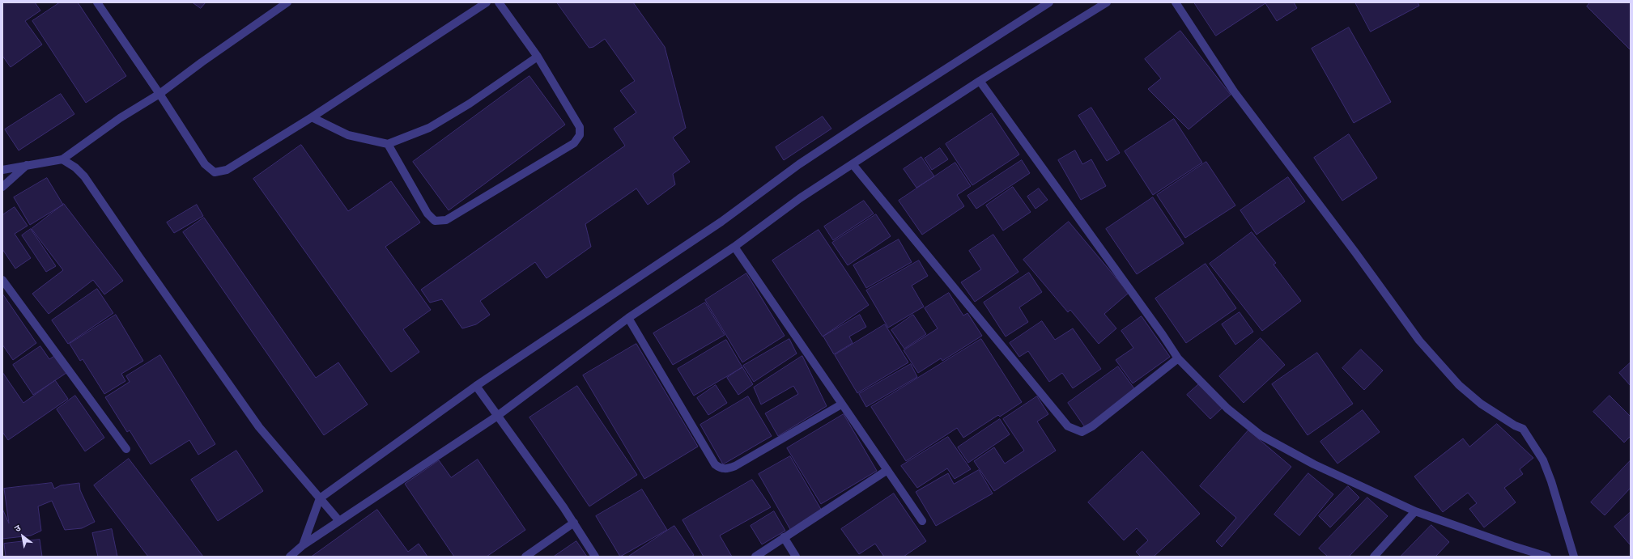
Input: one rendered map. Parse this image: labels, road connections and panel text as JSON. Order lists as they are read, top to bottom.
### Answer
{
  "north": "top left"
}
